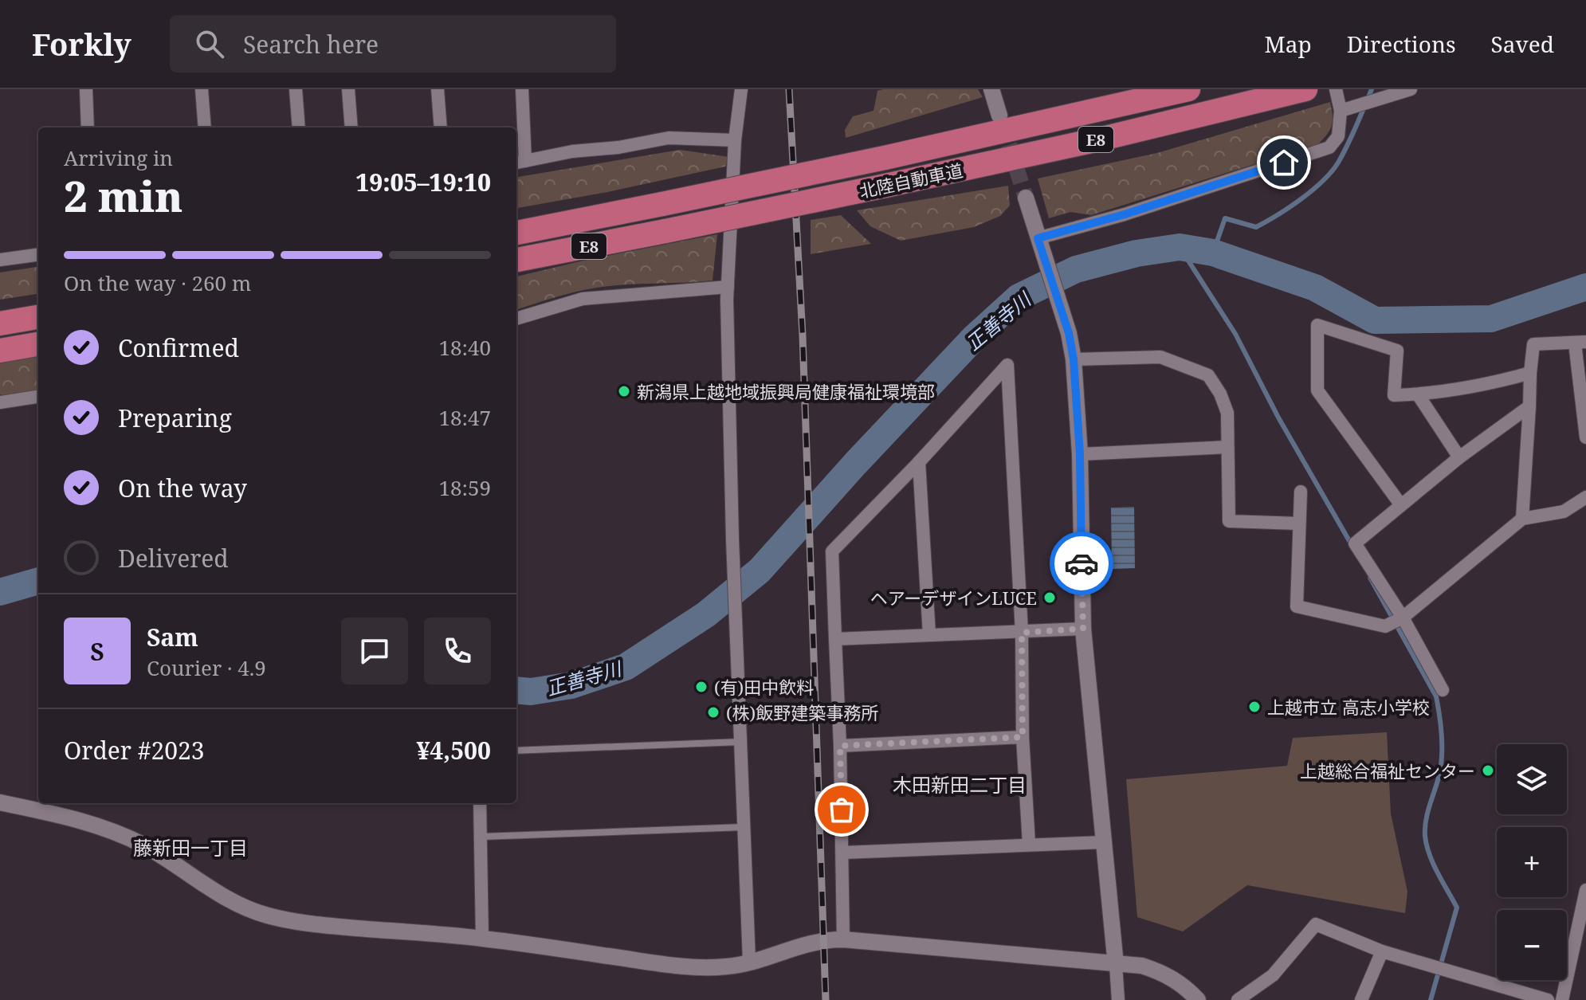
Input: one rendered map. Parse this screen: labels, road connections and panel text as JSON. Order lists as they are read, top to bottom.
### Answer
{
  "streets": {
    "highway": ["E8", "北陸自動車道"]
  },
  "districts": ["木田新田二丁目", "藤新田一丁目"],
  "water": ["正善寺川"],
  "places": [
    "新潟県上越地域振興局健康福祉環境部",
    "ヘアーデザインLUCE",
    "(有)田中飲料",
    "上越市立 高志小学校",
    "(株)飯野建築事務所",
    "上越総合福祉センター"
  ],
  "page": {
    "header": "Forkly",
    "search": "Search here",
    "nav": ["Map", "Directions", "Saved"],
    "heading": ["2 min", "Arriving in", "19:05–19:10"],
    "panel": [
      "Sam",
      "Courier · 4.9",
      "Order #2023",
      "¥4,500"
    ],
    "bar": "On the way · 260 m",
    "list": [
      ["Confirmed", "18:40"],
      ["Preparing", "18:47"],
      ["On the way", "18:59"],
      "Delivered"
    ],
    "round": "S",
    "map_buttons": ["+", "−"]
  }
}
